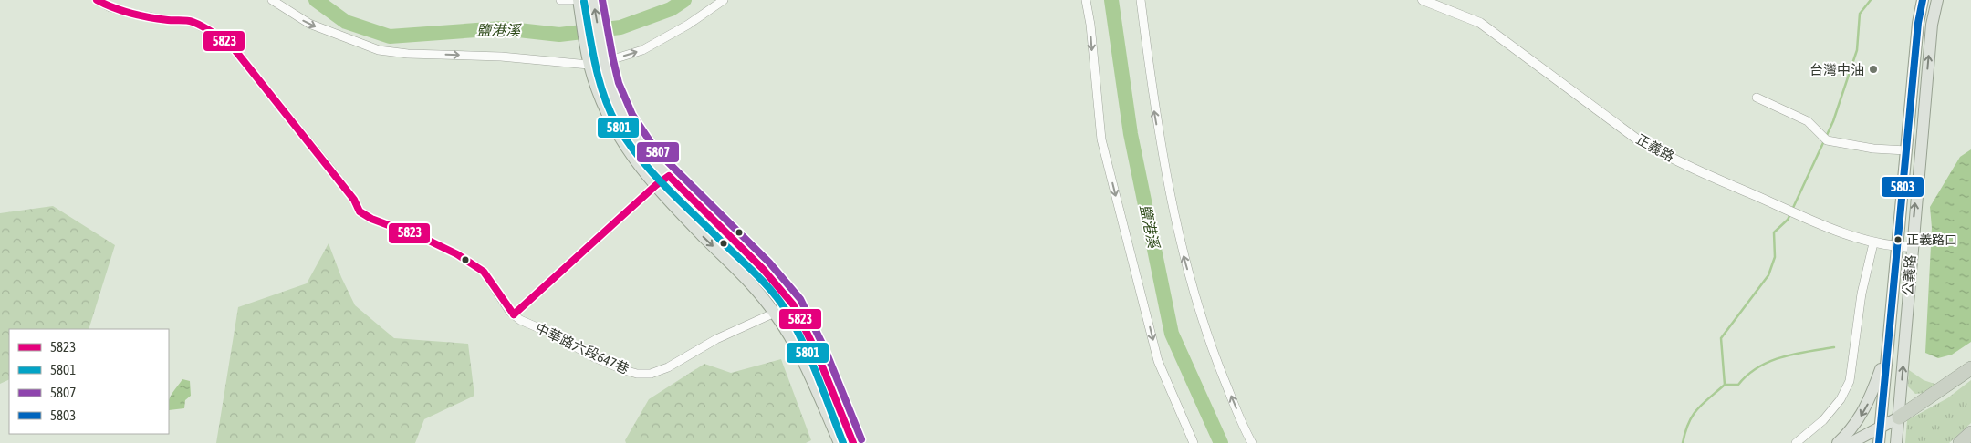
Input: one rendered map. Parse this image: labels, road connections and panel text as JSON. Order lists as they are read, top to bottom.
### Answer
{
  "streets": {
    "main road": ["公義路"],
    "street": ["正義路", "中華路六段647巷"]
  },
  "crossings": [
    ["正義路", "公義路"]
  ],
  "water": ["鹽港溪"],
  "places": ["台灣中油", "正義路口"],
  "lines": [
    "transit line 5823",
    "transit line 5807",
    "transit line 5803",
    "transit line 5801"
  ],
  "legend": [
    "5823",
    "5801",
    "5807",
    "5803"
  ]
}
